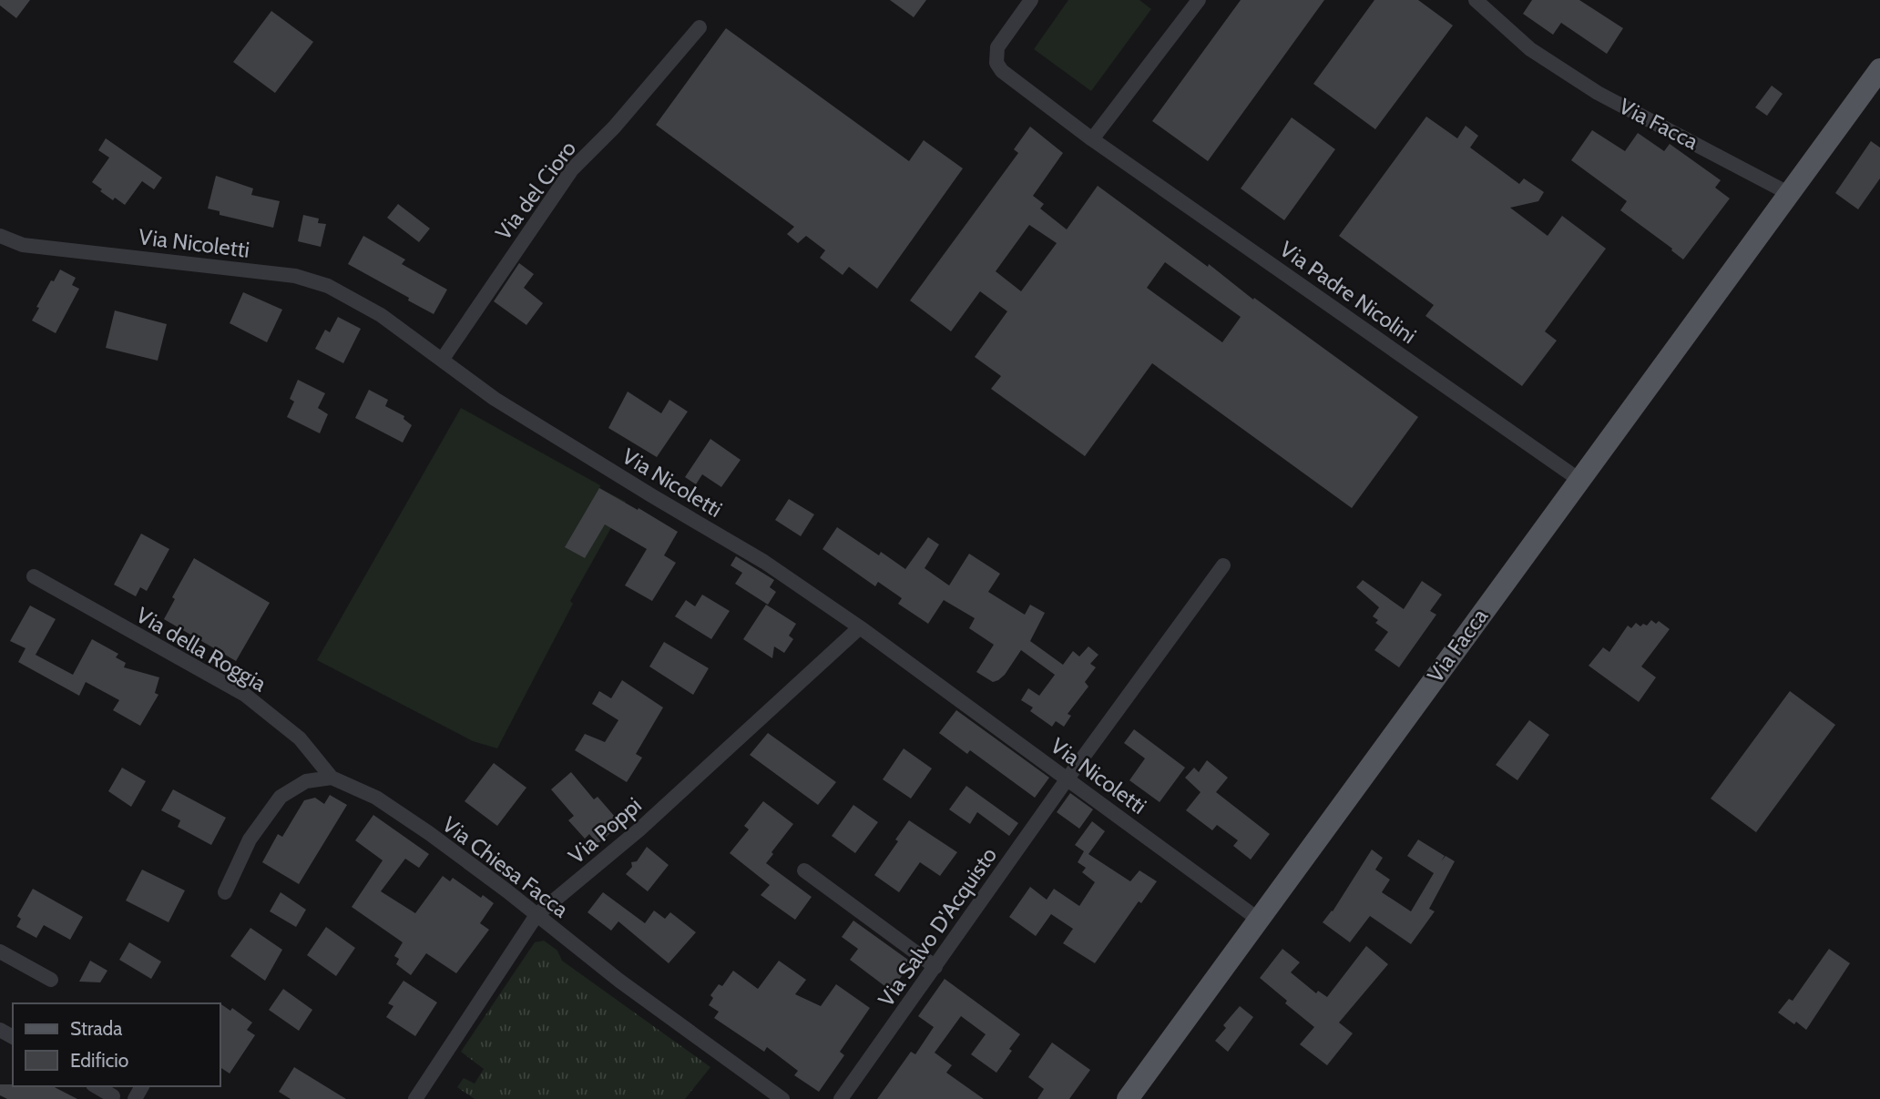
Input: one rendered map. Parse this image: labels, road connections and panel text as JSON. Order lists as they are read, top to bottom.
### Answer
{
  "streets": {
    "main road": ["Via Facca"],
    "street": [
      "Via del Cioro",
      "Via Nicoletti",
      "Via Padre Nicolini",
      "Via della Roggia",
      "Via Poppi",
      "Via Chiesa Facca",
      "Via Salvo D'Acquisto"
    ]
  },
  "crossings": [
    ["Via Facca", "Via Nicoletti"],
    ["Via Facca", "Via Padre Nicolini"],
    ["Via del Cioro", "Via Nicoletti"],
    ["Via Nicoletti", "Via Poppi"],
    ["Via Nicoletti", "Via Salvo D'Acquisto"],
    ["Via della Roggia", "Via Chiesa Facca"],
    ["Via Poppi", "Via Chiesa Facca"]
  ],
  "legend": ["Strada", "Edificio"]
}
